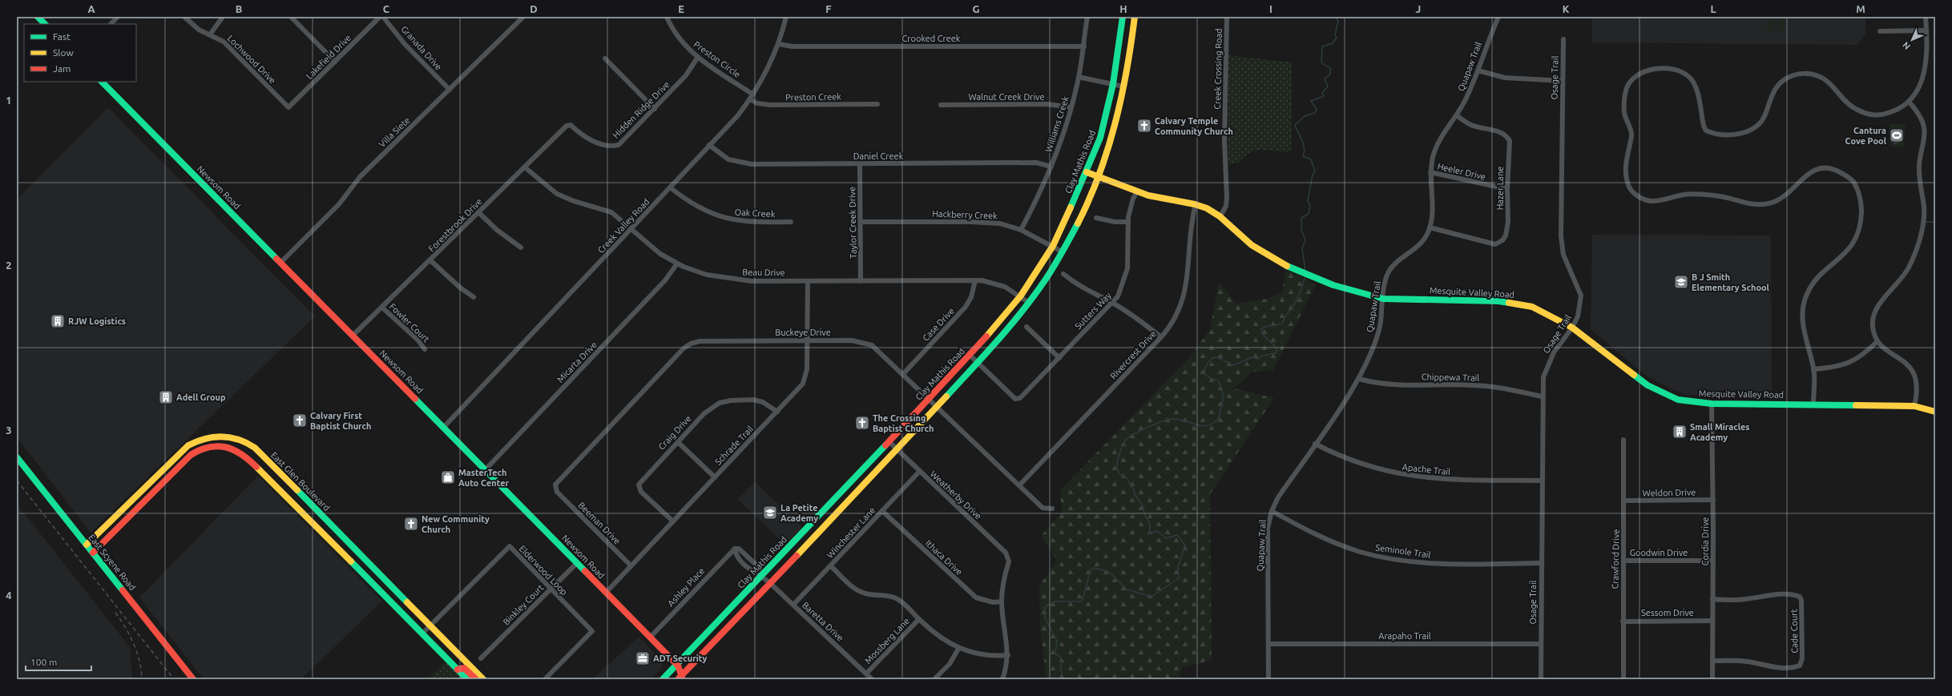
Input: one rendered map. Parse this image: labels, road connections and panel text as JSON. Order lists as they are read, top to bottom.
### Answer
{
  "streets": {
    "street": [
      "Crooked Creek",
      "Granada Drive",
      "Lakefield Drive",
      "Lochwood Drive",
      "Preston Circle",
      "Quapaw Trail",
      "Creek Crossing Road",
      "Osage Trail",
      "Preston Creek",
      "Walnut Creek Drive",
      "Hidden Ridge Drive",
      "Williams Creek",
      "Villa Siete",
      "Daniel Creek",
      "Clay Mathis Road",
      "Heeler Drive",
      "Newsom Road",
      "Hazer Lane",
      "Oak Creek",
      "Hackberry Creek",
      "Taylor Creek Drive",
      "Forestbrook Drive",
      "Creek Valley Road",
      "Beau Drive",
      "Mesquite Valley Road",
      "Sutters Way",
      "Fowler Court",
      "Case Drive",
      "Buckeye Drive",
      "Rivercrest Drive",
      "Micarta Drive",
      "Chippewa Trail",
      "Craig Drive",
      "Schrade Trail",
      "Apache Trail",
      "East Glen Boulevard",
      "Weldon Drive",
      "Weatherby Drive",
      "Beeman Drive",
      "Winchester Lane",
      "Cordia Drive",
      "Seminole Trail",
      "Goodwin Drive",
      "Ithaca Drive",
      "Crawford Drive",
      "East Scyene Road",
      "Elderwood Loop",
      "Ashley Place",
      "Binkley Court",
      "Sessom Drive",
      "Baretta Drive",
      "Cade Court",
      "Arapaho Trail",
      "Mossberg Lane"
    ]
  },
  "crossings": [
    ["Crooked Creek", "Williams Creek"],
    ["Crooked Creek", "Creek Valley Road"],
    ["Granada Drive", "Villa Siete"],
    ["Lakefield Drive", "Lochwood Drive"],
    ["Preston Circle", "Preston Creek"],
    ["Preston Circle", "Hidden Ridge Drive"],
    ["Preston Circle", "Creek Valley Road"],
    ["Quapaw Trail", "Heeler Drive"],
    ["Quapaw Trail", "Hazer Lane"],
    ["Quapaw Trail", "Mesquite Valley Road"],
    ["Quapaw Trail", "Chippewa Trail"],
    ["Quapaw Trail", "Apache Trail"],
    ["Quapaw Trail", "Seminole Trail"],
    ["Quapaw Trail", "Arapaho Trail"],
    ["Creek Crossing Road", "Mesquite Valley Road"],
    ["Osage Trail", "Mesquite Valley Road"],
    ["Osage Trail", "Chippewa Trail"],
    ["Osage Trail", "Apache Trail"],
    ["Osage Trail", "Seminole Trail"],
    ["Osage Trail", "Arapaho Trail"],
    ["Preston Creek", "Creek Valley Road"],
    ["Walnut Creek Drive", "Williams Creek"],
    ["Hidden Ridge Drive", "Forestbrook Drive"],
    ["Williams Creek", "Daniel Creek"],
    ["Williams Creek", "Hackberry Creek"],
    ["Villa Siete", "Newsom Road"],
    ["Daniel Creek", "Taylor Creek Drive"],
    ["Daniel Creek", "Creek Valley Road"],
    ["Clay Mathis Road", "Newsom Road"],
    ["Clay Mathis Road", "Hackberry Creek"],
    ["Clay Mathis Road", "Beau Drive"],
    ["Clay Mathis Road", "Mesquite Valley Road"],
    ["Clay Mathis Road", "Buckeye Drive"],
    ["Clay Mathis Road", "Weatherby Drive"],
    ["Clay Mathis Road", "Baretta Drive"],
    ["Heeler Drive", "Hazer Lane"],
    ["Newsom Road", "Forestbrook Drive"],
    ["Newsom Road", "Creek Valley Road"],
    ["Newsom Road", "Micarta Drive"],
    ["Newsom Road", "Schrade Trail"],
    ["Newsom Road", "Ashley Place"],
    ["Newsom Road", "Binkley Court"],
    ["Oak Creek", "Creek Valley Road"],
    ["Hackberry Creek", "Taylor Creek Drive"],
    ["Taylor Creek Drive", "Beau Drive"],
    ["Forestbrook Drive", "Beau Drive"],
    ["Forestbrook Drive", "Fowler Court"],
    ["Creek Valley Road", "Beau Drive"],
    ["Beau Drive", "Case Drive"],
    ["Beau Drive", "Micarta Drive"],
    ["Beau Drive", "Schrade Trail"],
    ["Mesquite Valley Road", "Sutters Way"],
    ["Mesquite Valley Road", "Rivercrest Drive"],
    ["Mesquite Valley Road", "Cordia Drive"],
    ["Case Drive", "Buckeye Drive"],
    ["Buckeye Drive", "Rivercrest Drive"],
    ["Buckeye Drive", "Schrade Trail"],
    ["Buckeye Drive", "Beeman Drive"],
    ["Craig Drive", "Schrade Trail"],
    ["Schrade Trail", "Beeman Drive"],
    ["East Glen Boulevard", "East Scyene Road"],
    ["East Glen Boulevard", "Elderwood Loop"],
    ["Weldon Drive", "Cordia Drive"],
    ["Weldon Drive", "Crawford Drive"],
    ["Weatherby Drive", "Winchester Lane"],
    ["Weatherby Drive", "Ithaca Drive"],
    ["Winchester Lane", "Ithaca Drive"],
    ["Winchester Lane", "Baretta Drive"],
    ["Cordia Drive", "Goodwin Drive"],
    ["Cordia Drive", "Sessom Drive"],
    ["Cordia Drive", "Cade Court"],
    ["Goodwin Drive", "Crawford Drive"],
    ["Crawford Drive", "Sessom Drive"],
    ["Elderwood Loop", "Binkley Court"],
    ["Ashley Place", "Baretta Drive"],
    ["Baretta Drive", "Mossberg Lane"]
  ],
  "places": {
    "church": [
      "Calvary Temple Community Church",
      "Calvary First Baptist Church",
      "The Crossing Baptist Church",
      "New Community Church"
    ],
    "sports": ["Cantura Cove Pool"],
    "school or university": ["B J Smith Elementary School", "La Petite Academy"],
    "building": ["RJW Logistics", "Adell Group", "Small Miracles Academy"],
    "shop": ["MasterTech Auto Center"],
    "office": ["ADT Security"]
  },
  "legend": ["Fast", "Slow", "Jam"],
  "scale_bar": "100 m",
  "north": "bottom left",
  "grid": {
    "columns": [
      "A",
      "B",
      "C",
      "D",
      "E",
      "F",
      "G",
      "H",
      "I",
      "J",
      "K",
      "L",
      "M"
    ],
    "rows": [
      "1",
      "2",
      "3",
      "4"
    ]
  }
}
